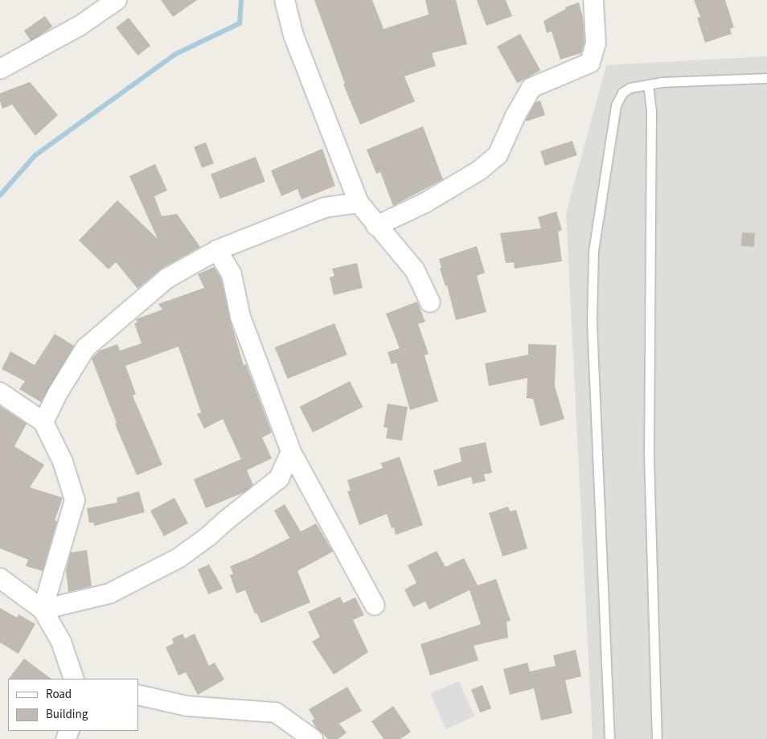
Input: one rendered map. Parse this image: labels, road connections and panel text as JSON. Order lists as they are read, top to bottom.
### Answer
{
  "legend": ["Road", "Building"]
}
